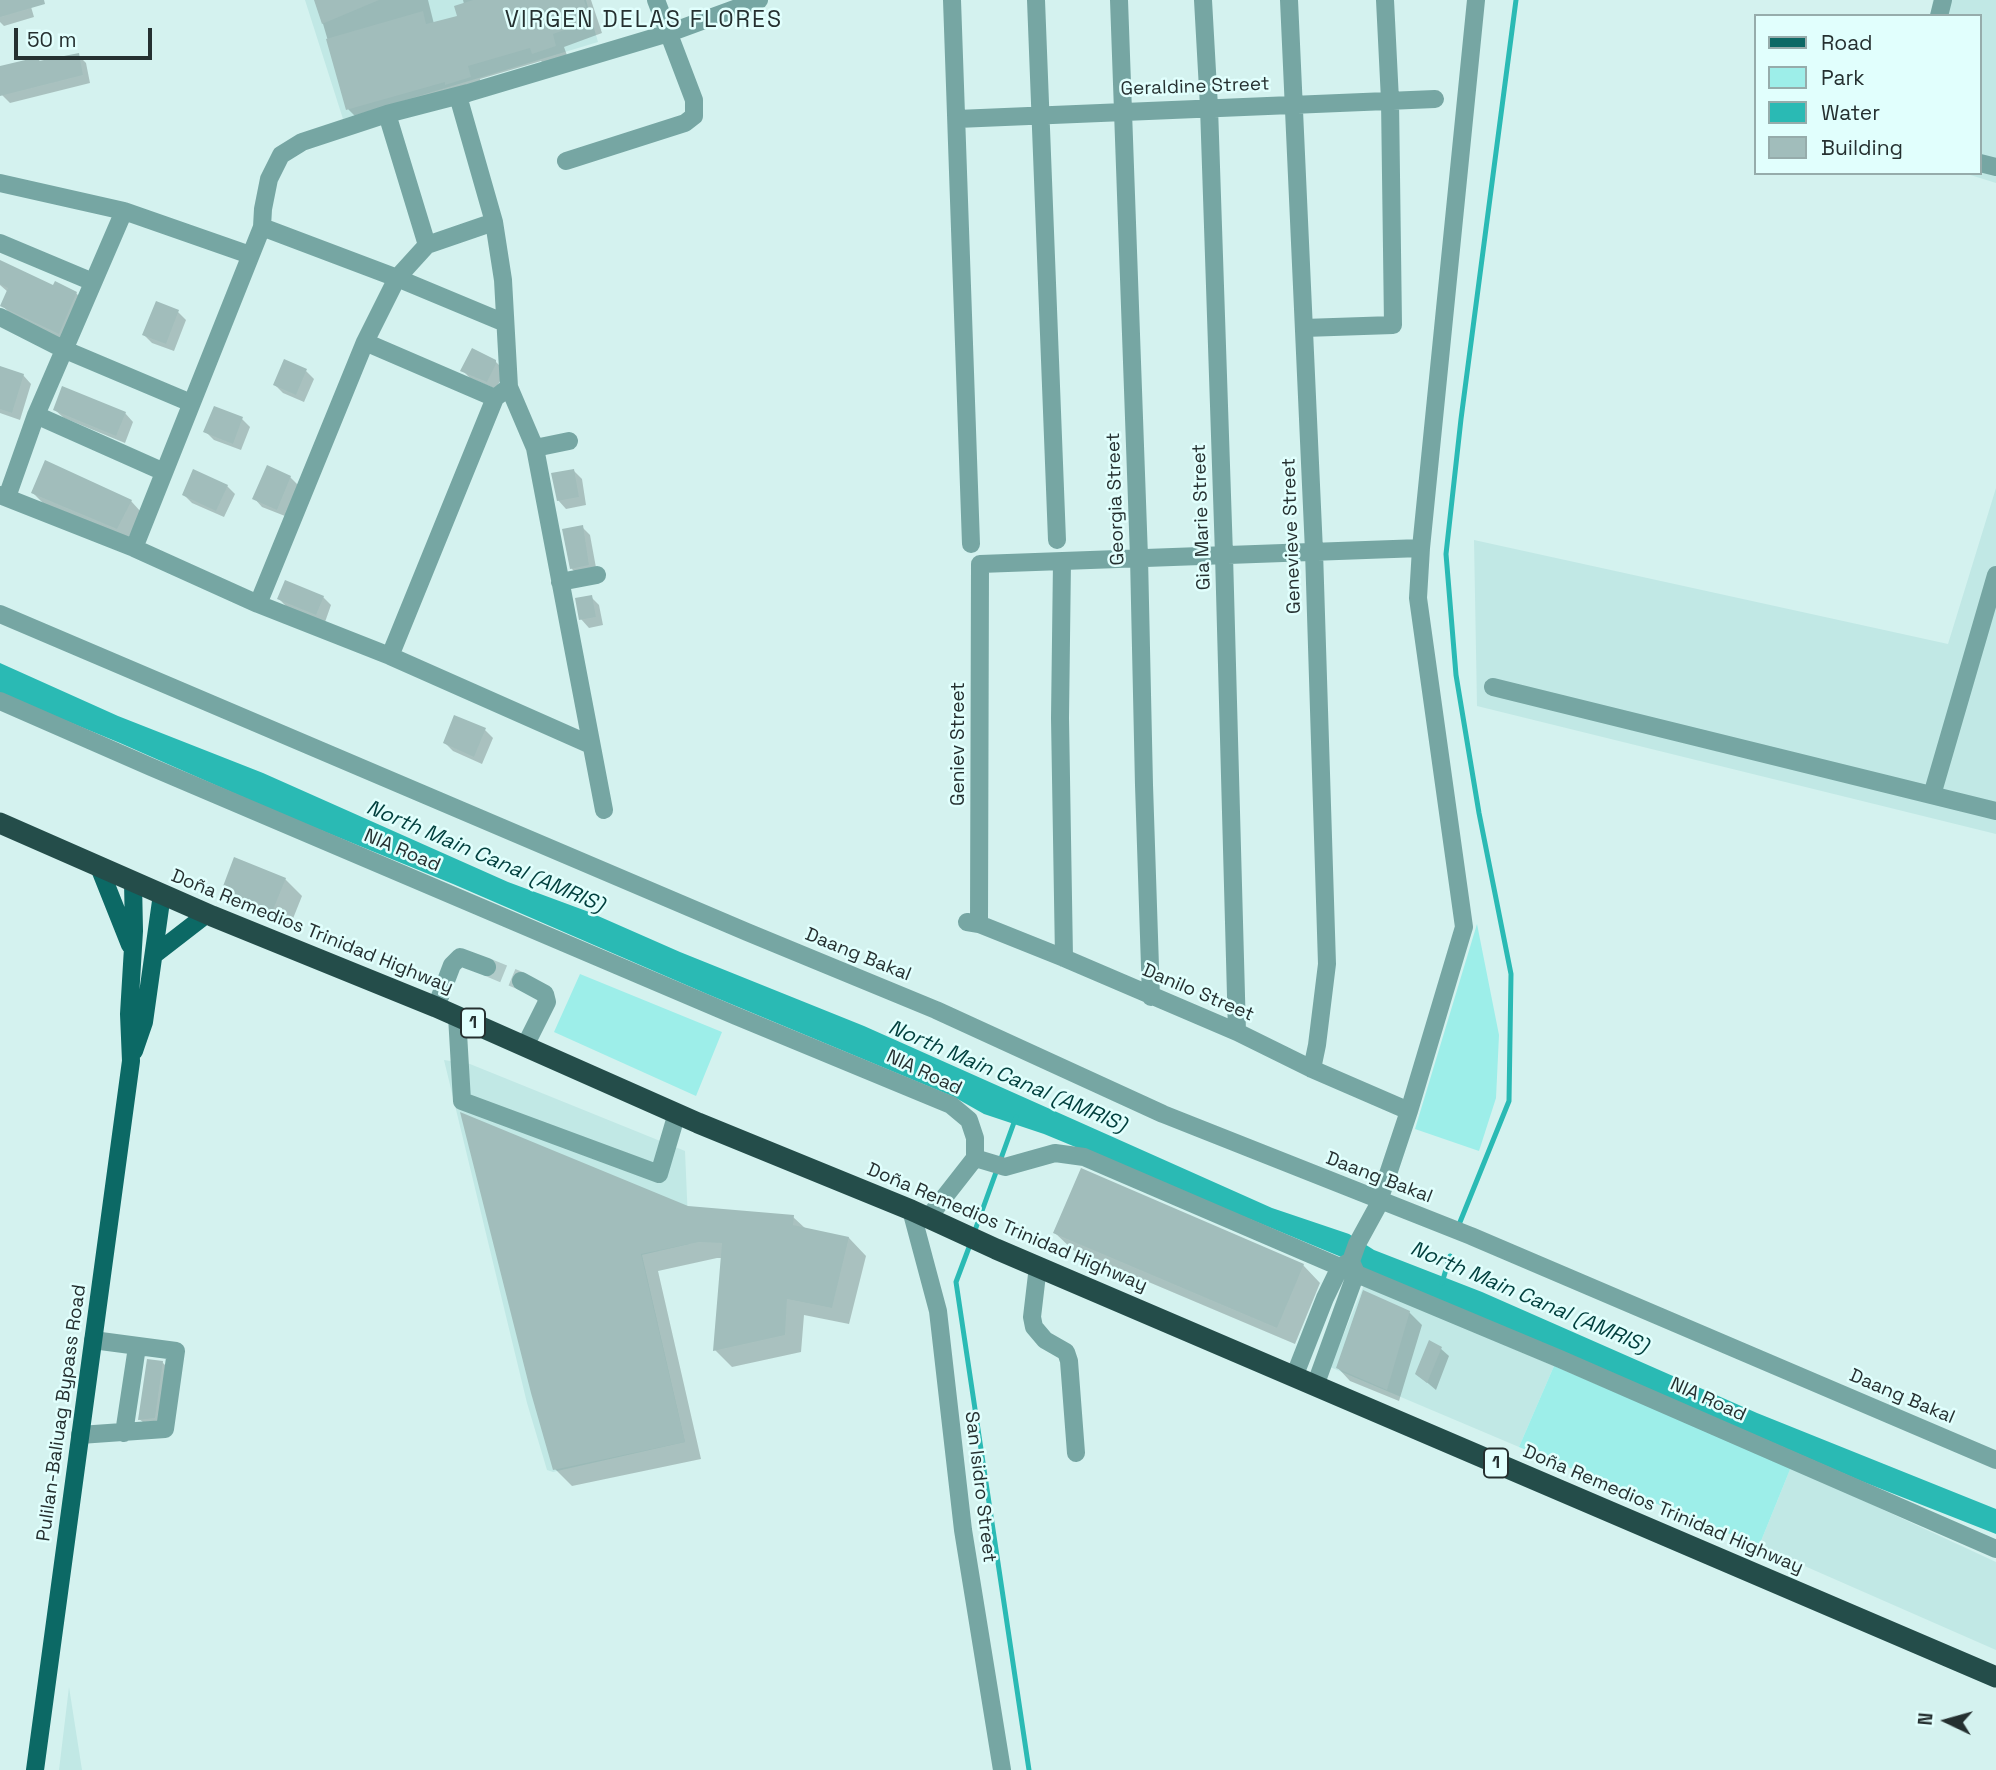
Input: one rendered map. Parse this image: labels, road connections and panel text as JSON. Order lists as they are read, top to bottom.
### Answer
{
  "streets": {
    "highway": ["Doña Remedios Trinidad Highway", "1"],
    "main road": ["Pulilan-Baliuag Bypass Road"],
    "street": [
      "Geraldine Street",
      "Georgia Street",
      "Gia Marie Street",
      "Genevieve Street",
      "Geniev Street",
      "NIA Road",
      "Daang Bakal",
      "Danilo Street",
      "San Isidro Street"
    ]
  },
  "crossings": [
    ["Geraldine Street", "Georgia Street"],
    ["Geraldine Street", "Gia Marie Street"],
    ["Geraldine Street", "Genevieve Street"],
    ["Georgia Street", "Danilo Street"],
    ["Gia Marie Street", "Danilo Street"],
    ["Genevieve Street", "Danilo Street"],
    ["Geniev Street", "Danilo Street"],
    ["Doña Remedios Trinidad Highway", "Pulilan-Baliuag Bypass Road"],
    ["Doña Remedios Trinidad Highway", "San Isidro Street"]
  ],
  "districts": ["VIRGEN DELAS FLORES"],
  "water": ["North Main Canal (AMRIS)"],
  "legend": [
    "Road",
    "Park",
    "Water",
    "Building"
  ],
  "scale_bar": "50 m",
  "north": "left"
}
